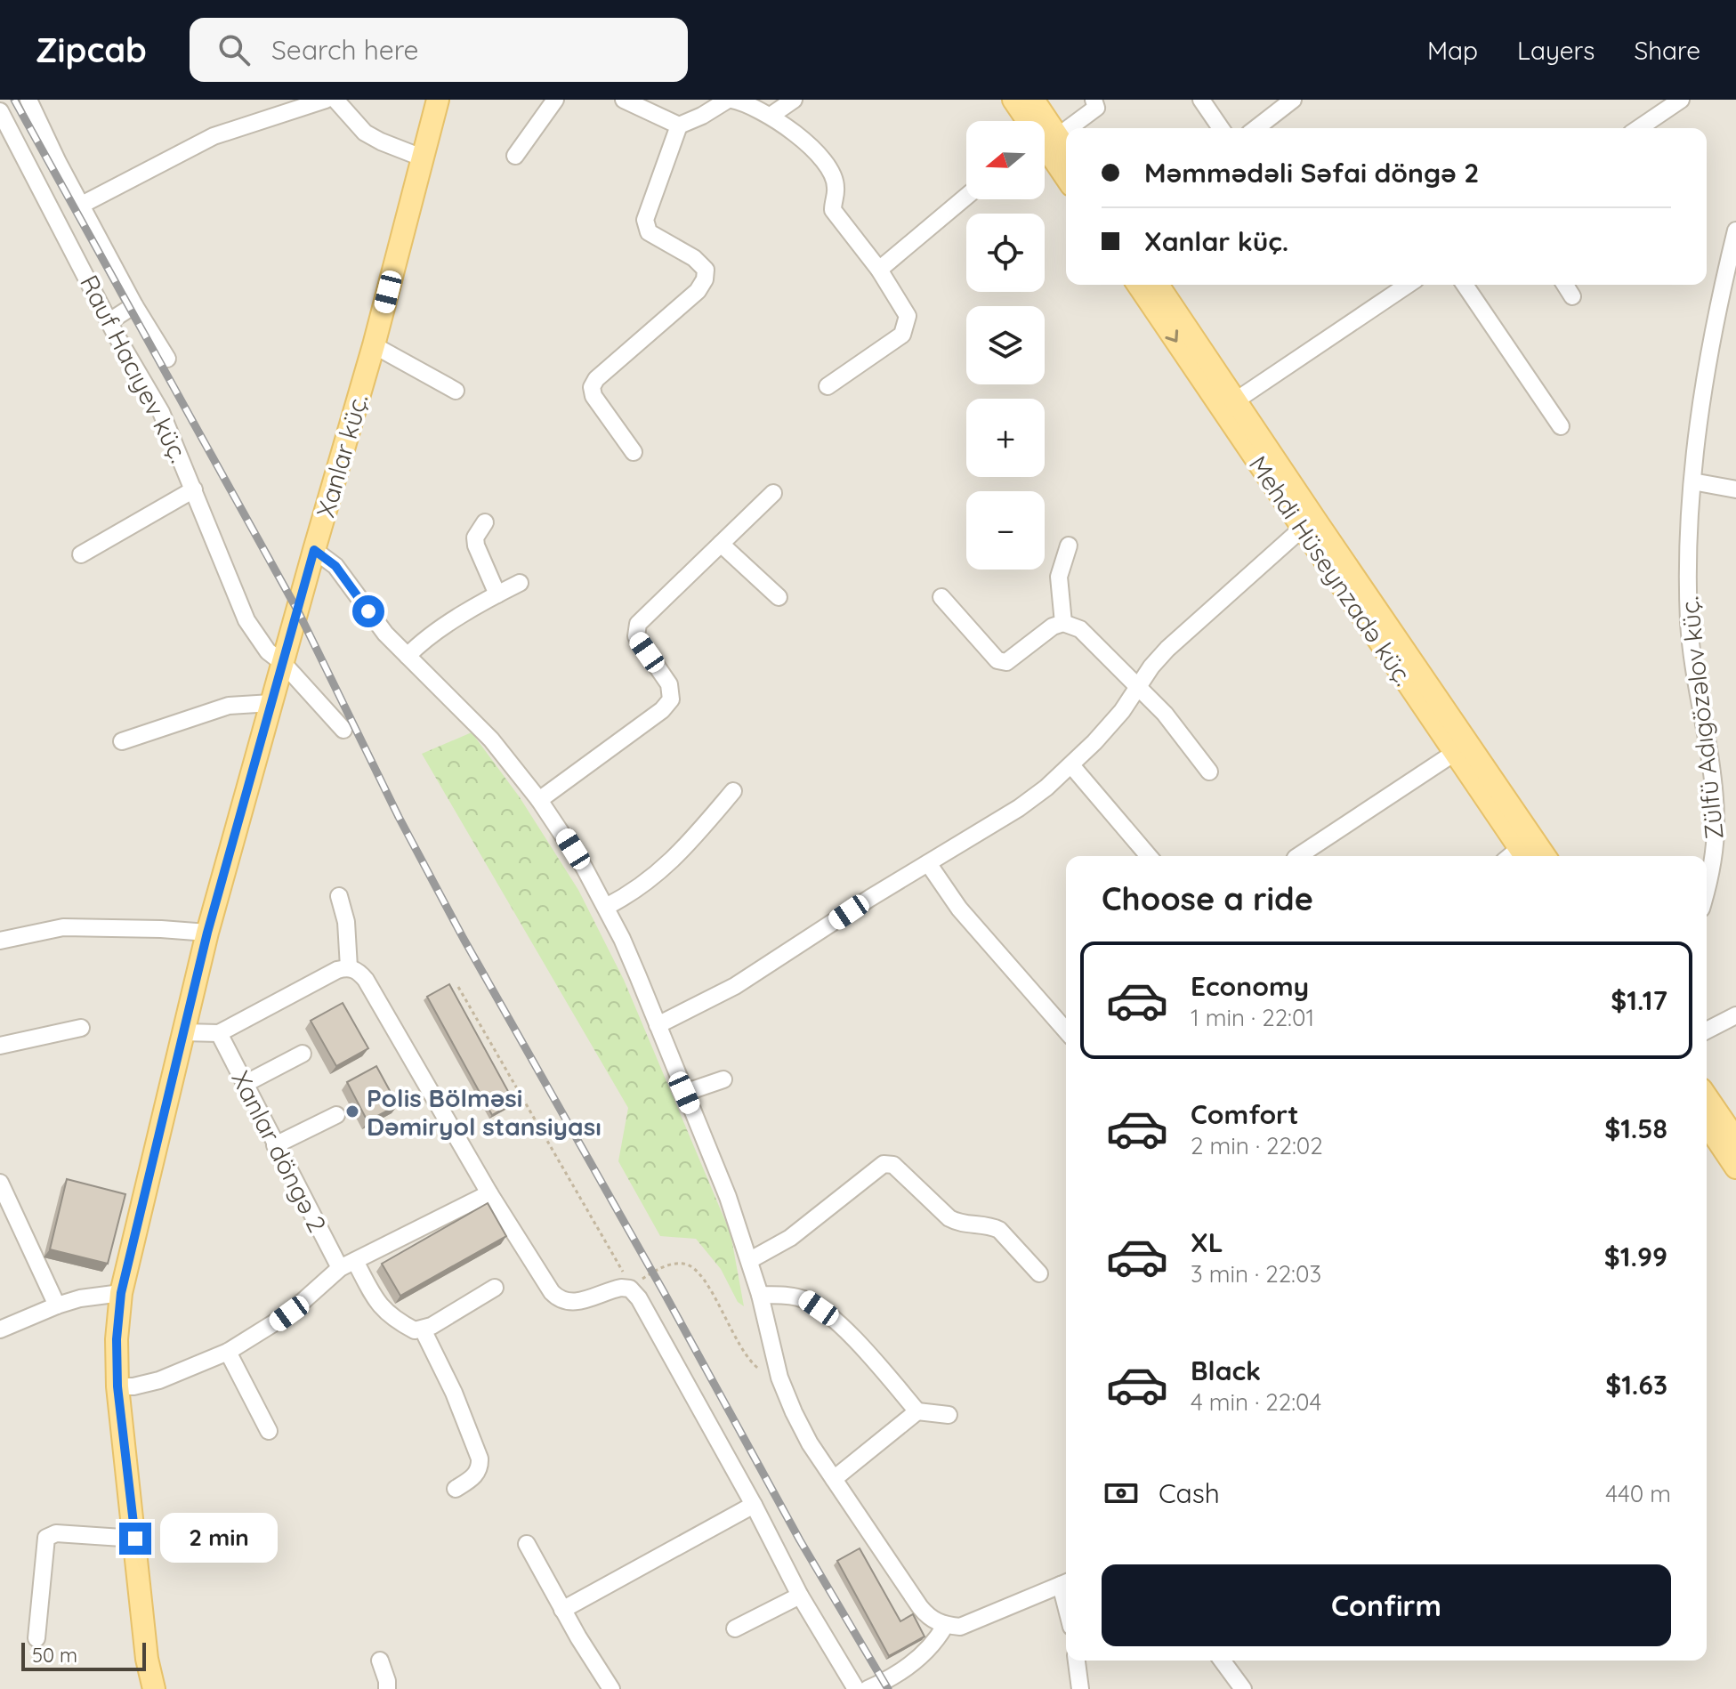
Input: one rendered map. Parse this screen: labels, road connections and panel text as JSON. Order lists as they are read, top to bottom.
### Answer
{
  "streets": {
    "main road": ["Xanlar küç.", "Mehdi Hüseynzadə küç."],
    "street": ["Rauf Hacıyev küç.", "Zülfü Adıgözəlov küç.", "Xanlar döngə 2"]
  },
  "crossings": [
    ["Rauf Hacıyev küç.", "Xanlar küç."]
  ],
  "places": ["Polis Bölməsi Dəmiryol stansiyası"],
  "scale_bar": "50 m",
  "north": "left",
  "page": {
    "header": "Zipcab",
    "search": "Search here",
    "nav": ["Map", "Layers", "Share"],
    "map_buttons": ["+", "−"],
    "banner": ["Məmmədəli Səfai döngə 2", "Xanlar küç."],
    "heading": "Choose a ride",
    "list": [
      {
        "name": "Economy",
        "note": "1 min · 22:01",
        "value": "$1.17"
      },
      {
        "name": "Comfort",
        "note": "2 min · 22:02",
        "value": "$1.58"
      },
      {
        "name": "XL",
        "note": "3 min · 22:03",
        "value": "$1.99"
      },
      {
        "name": "Black",
        "note": "4 min · 22:04",
        "value": "$1.63"
      }
    ],
    "pay": ["Cash", "440 m"],
    "bubble": "2 min",
    "buttons": "Confirm",
    "scale": "50 m"
  }
}
